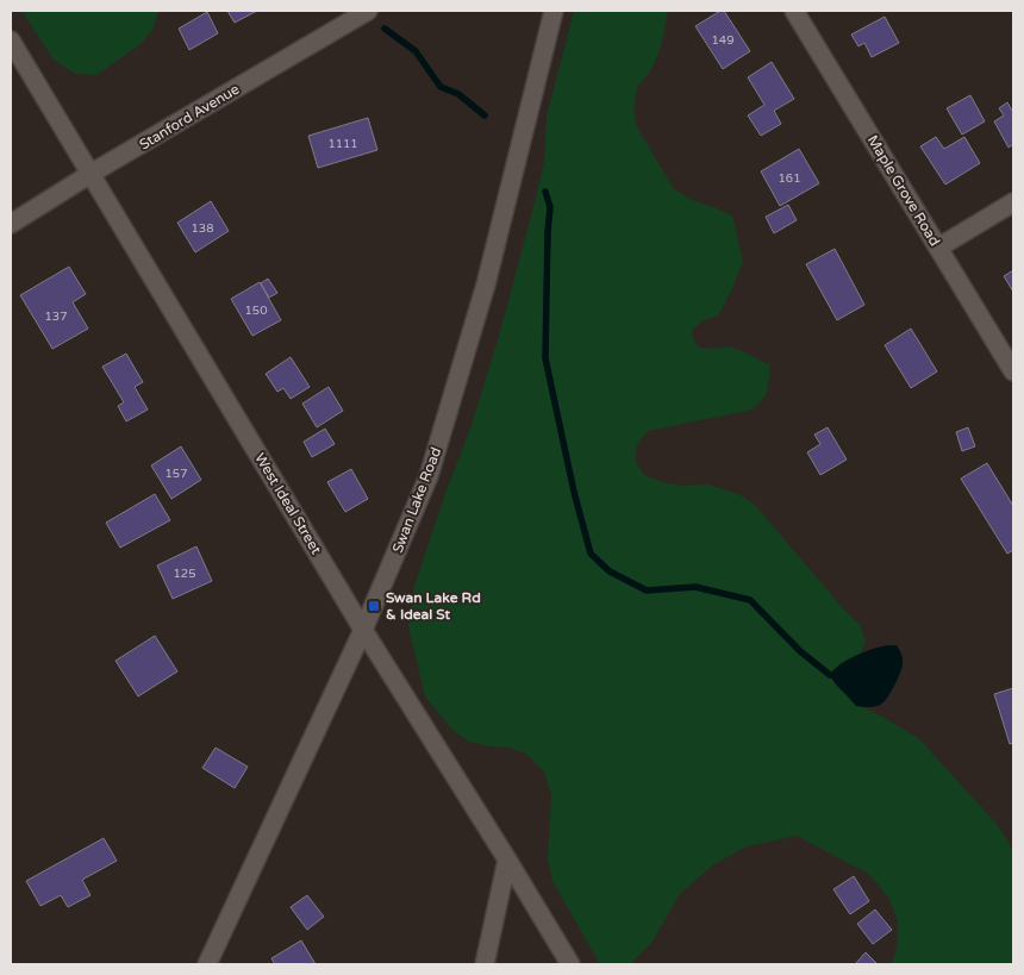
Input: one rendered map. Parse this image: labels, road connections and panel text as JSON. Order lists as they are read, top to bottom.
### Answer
{
  "streets": {
    "street": [
      "Stanford Avenue",
      "Maple Grove Road",
      "Swan Lake Road",
      "West Ideal Street"
    ]
  },
  "crossings": [
    ["Stanford Avenue", "West Ideal Street"],
    ["Swan Lake Road", "West Ideal Street"]
  ],
  "places": {
    "transit": ["Swan Lake Rd & Ideal St"]
  },
  "house_numbers": [
    "149",
    "1111",
    "161",
    "138",
    "150",
    "137",
    "157",
    "125"
  ]
}
